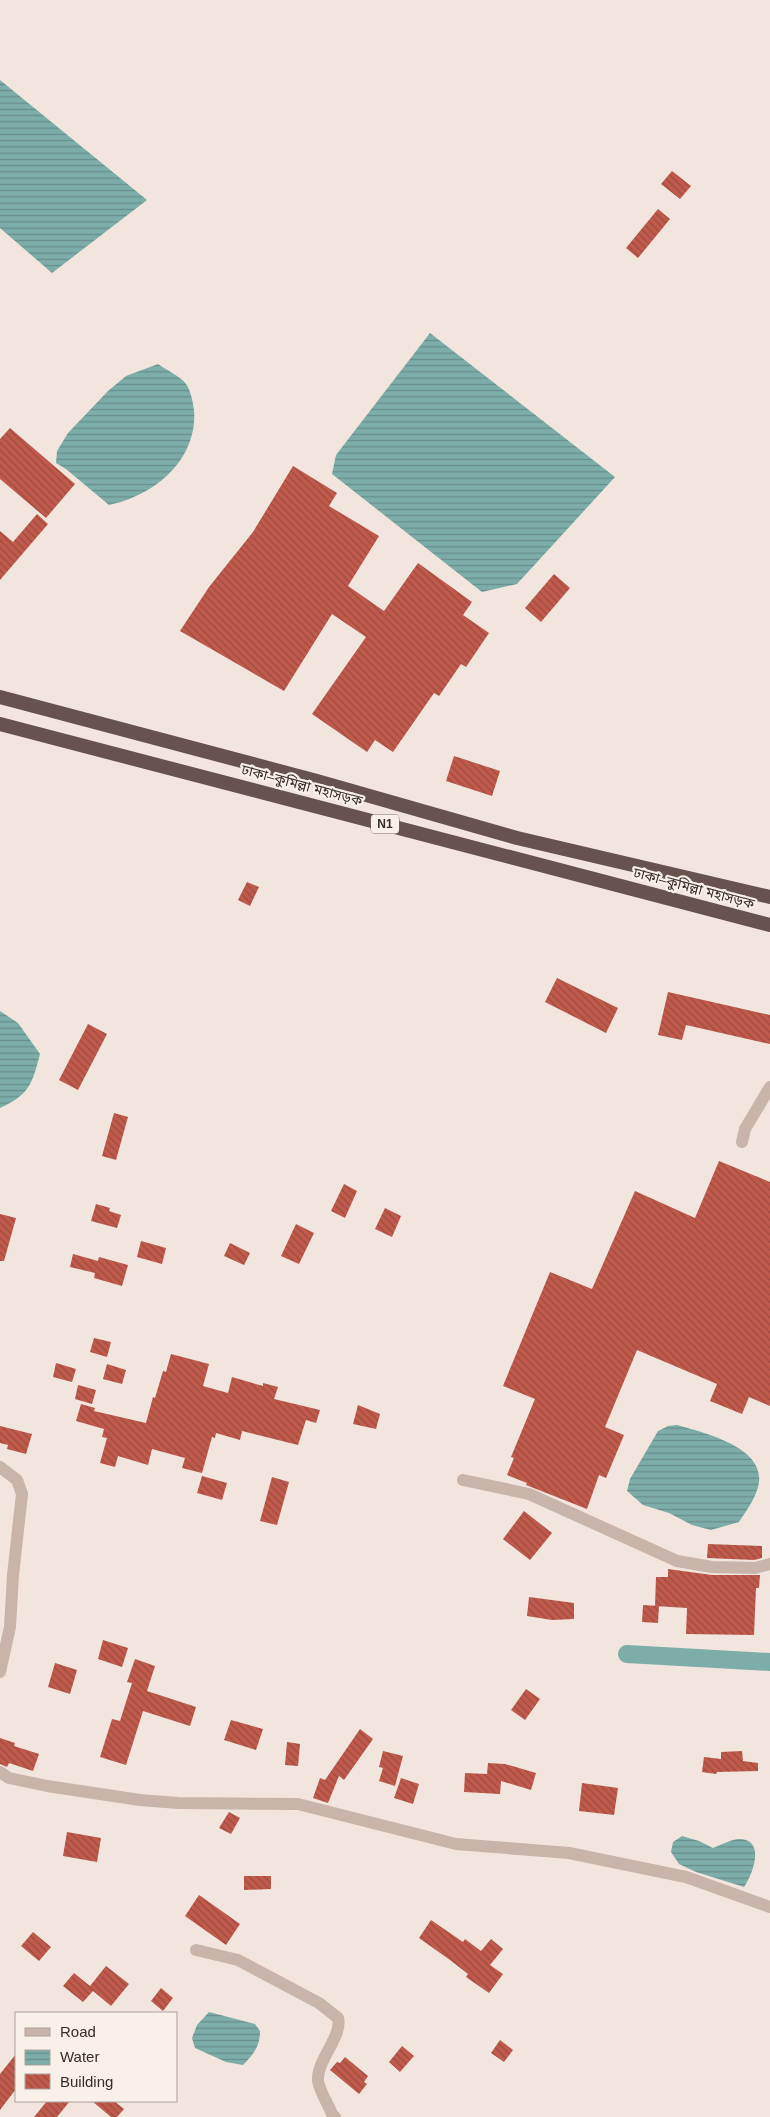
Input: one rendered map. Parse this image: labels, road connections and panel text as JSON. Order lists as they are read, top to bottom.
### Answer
{
  "streets": {
    "highway": ["ঢাকা–কুমিল্লা মহাসড়ক", "N1"]
  },
  "legend": ["Road", "Water", "Building"]
}
